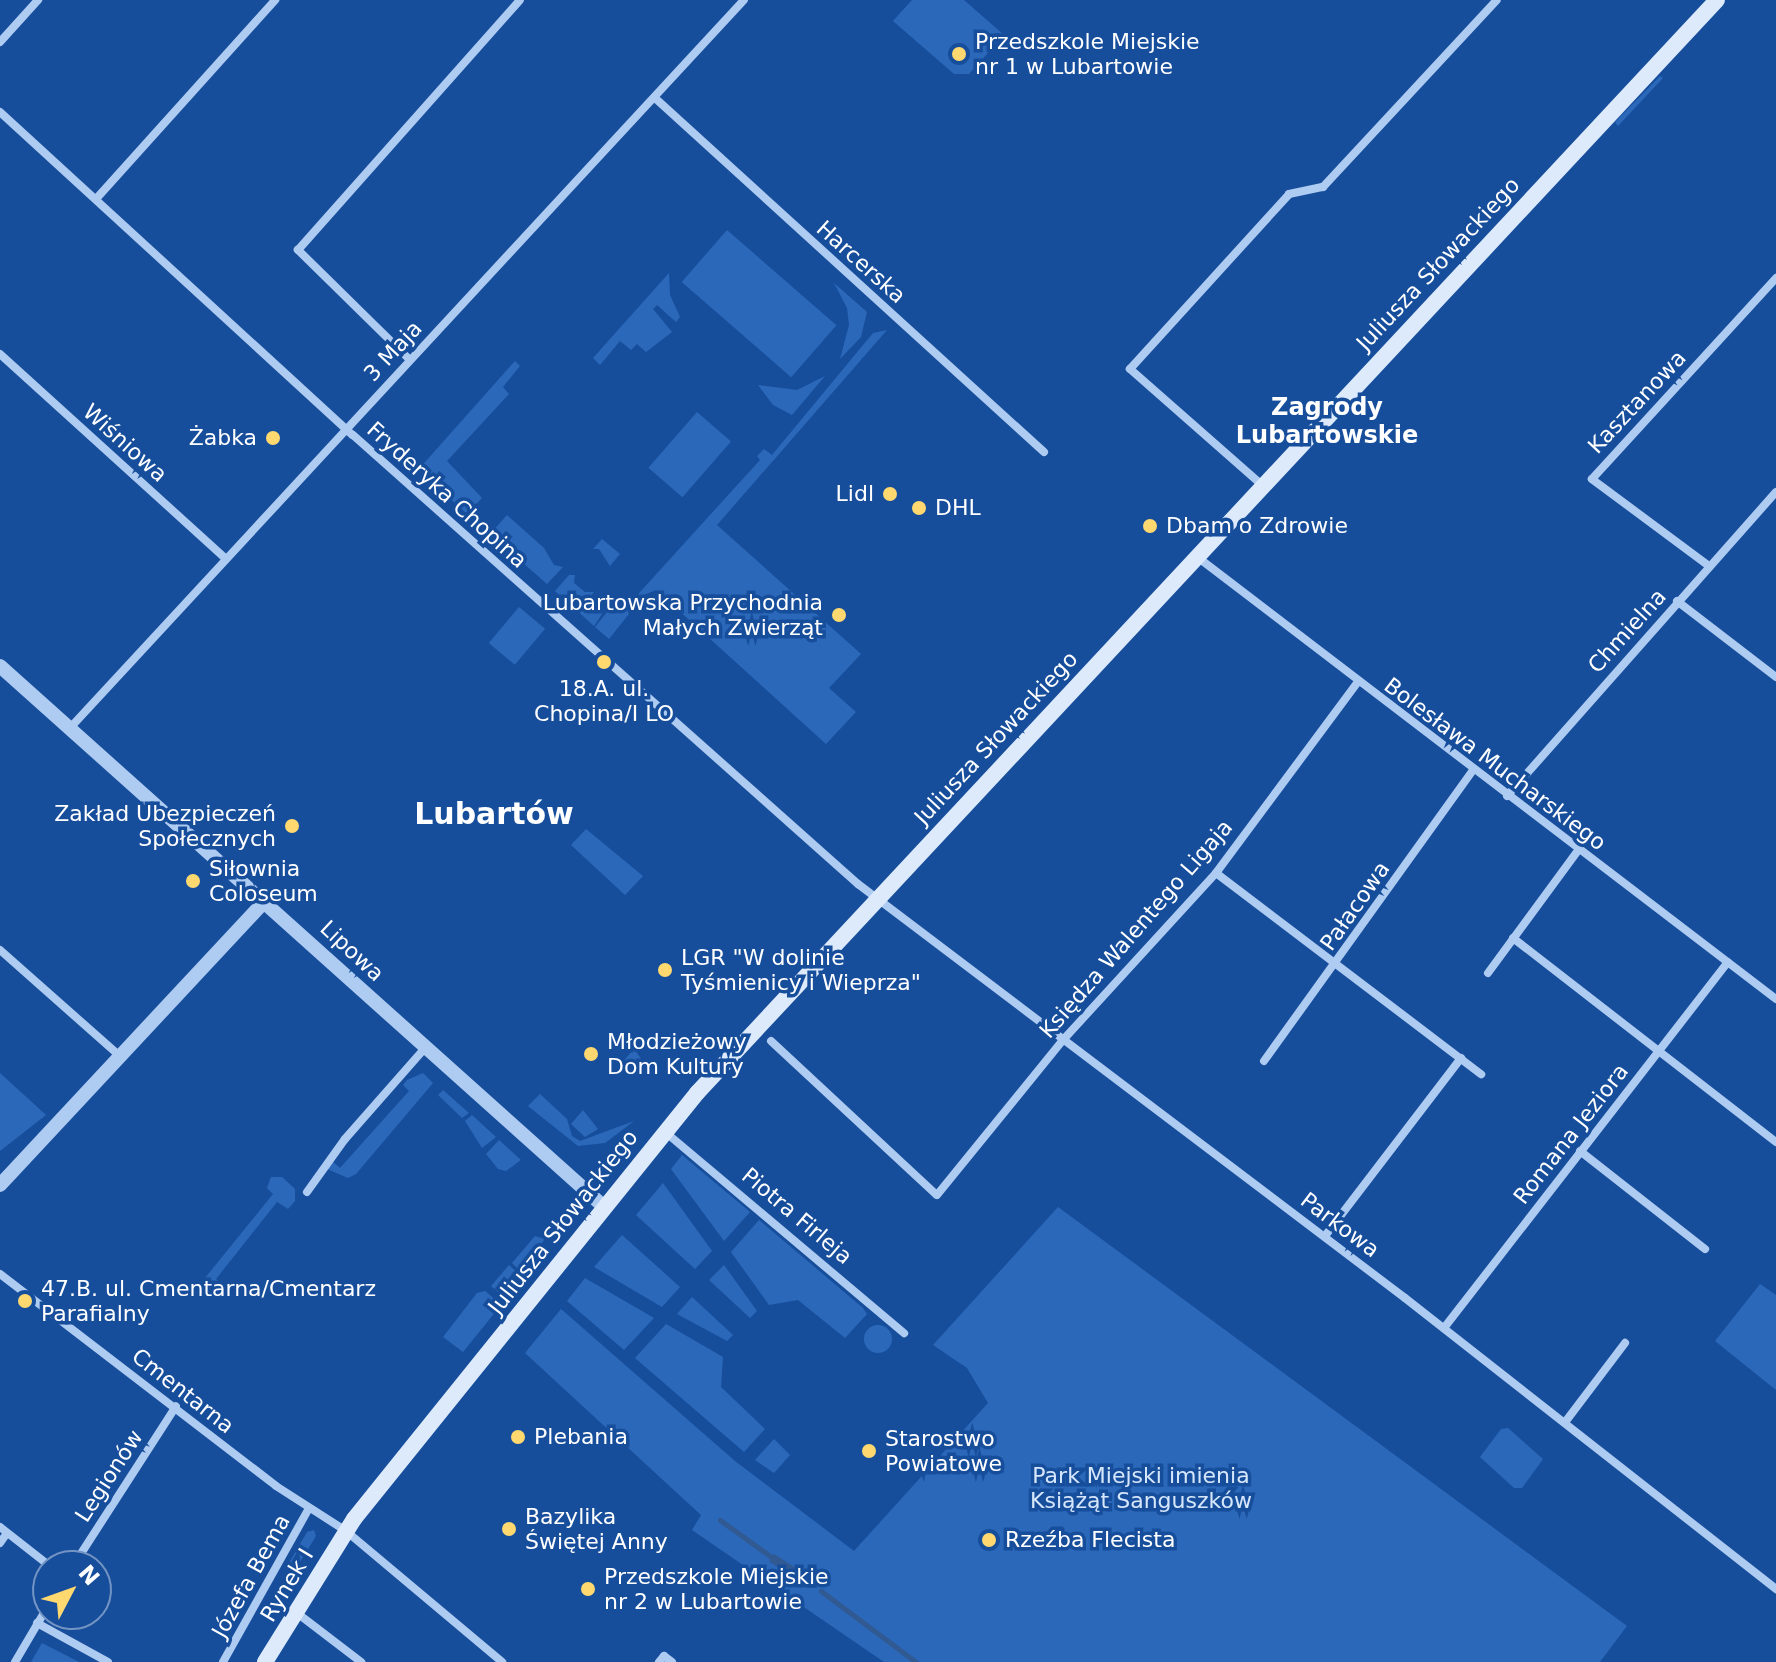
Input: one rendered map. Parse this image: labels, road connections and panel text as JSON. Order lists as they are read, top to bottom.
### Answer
{
  "streets": {
    "main road": ["Juliusza Słowackiego", "Rynek I"],
    "street": [
      "Harcerska",
      "3 Maja",
      "Kasztanowa",
      "Wiśniowa",
      "Fryderyka Chopina",
      "Chmielna",
      "Bolesława Mucharskiego",
      "Pałacowa",
      "Księdza Walentego Ligaja",
      "Lipowa",
      "Romana Jeziora",
      "Piotra Firleja",
      "Parkowa",
      "Cmentarna",
      "Legionów",
      "Józefa Bema"
    ]
  },
  "crossings": [
    ["Harcerska", "3 Maja"],
    ["Juliusza Słowackiego", "Fryderyka Chopina"],
    ["Juliusza Słowackiego", "Bolesława Mucharskiego"],
    ["Juliusza Słowackiego", "Lipowa"],
    ["Juliusza Słowackiego", "Piotra Firleja"],
    ["Juliusza Słowackiego", "Parkowa"],
    ["Juliusza Słowackiego", "Cmentarna"],
    ["Juliusza Słowackiego", "Rynek I"],
    ["3 Maja", "Wiśniowa"],
    ["3 Maja", "Fryderyka Chopina"],
    ["3 Maja", "Lipowa"],
    ["Kasztanowa", "Chmielna"],
    ["Fryderyka Chopina", "Parkowa"],
    ["Chmielna", "Bolesława Mucharskiego"],
    ["Bolesława Mucharskiego", "Pałacowa"],
    ["Bolesława Mucharskiego", "Księdza Walentego Ligaja"],
    ["Bolesława Mucharskiego", "Romana Jeziora"],
    ["Księdza Walentego Ligaja", "Parkowa"],
    ["Romana Jeziora", "Parkowa"],
    ["Cmentarna", "Legionów"],
    ["Cmentarna", "Józefa Bema"],
    ["Cmentarna", "Rynek I"]
  ],
  "districts": ["Zagrody Lubartowskie", "Lubartów"],
  "parks": ["Park Miejski imienia Książąt Sanguszków"],
  "places": [
    "Przedszkole Miejskie nr 1 w Lubartowie",
    "Żabka",
    "Lidl",
    "DHL",
    "Dbam o Zdrowie",
    "Lubartowska Przychodnia Małych Zwierząt",
    "18.A. ul. Chopina/I LO",
    "Zakład Ubezpieczeń Społecznych",
    "Siłownia Coloseum",
    "LGR \"W dolinie Tyśmienicy i Wieprza\"",
    "Młodzieżowy Dom Kultury",
    "47.B. ul. Cmentarna/Cmentarz Parafialny",
    "Plebania",
    "Starostwo Powiatowe",
    "Bazylika Świętej Anny",
    "Rzeźba Flecista",
    "Przedszkole Miejskie nr 2 w Lubartowie"
  ],
  "north": "top right"
}
